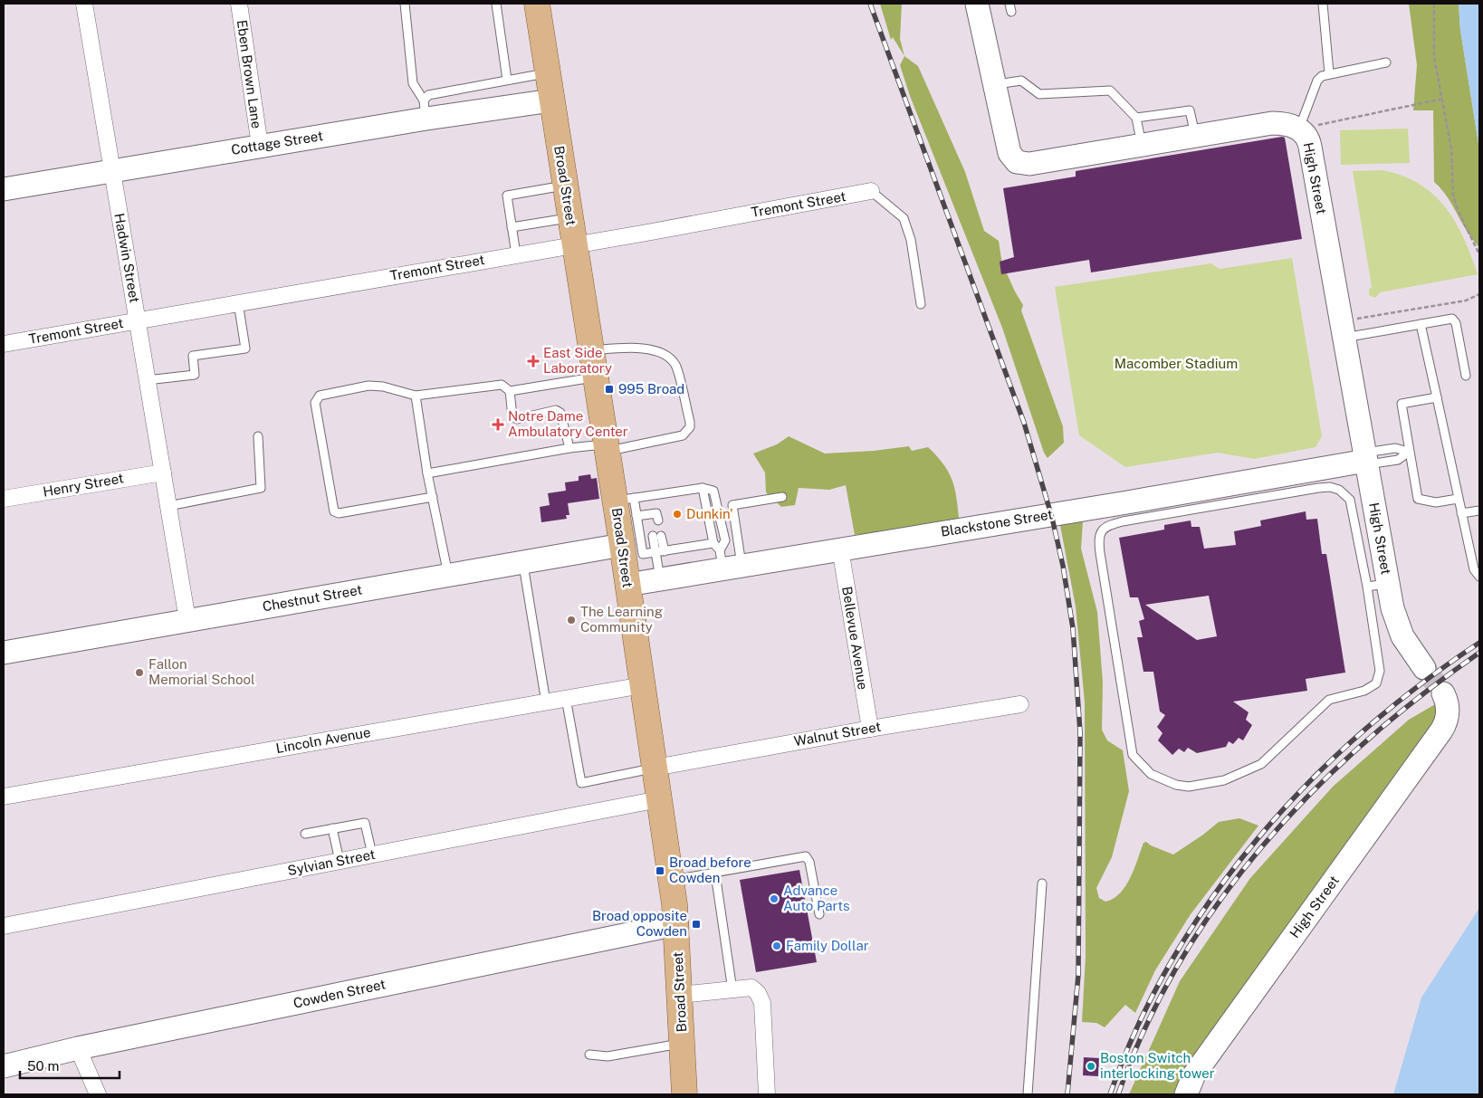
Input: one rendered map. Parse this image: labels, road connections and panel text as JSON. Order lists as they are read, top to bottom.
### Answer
{
  "streets": {
    "main road": ["Broad Street"],
    "street": [
      "Eben Brown Lane",
      "Cottage Street",
      "High Street",
      "Tremont Street",
      "Hadwin Street",
      "Henry Street",
      "Blackstone Street",
      "Chestnut Street",
      "Bellevue Avenue",
      "Walnut Street",
      "Lincoln Avenue",
      "Sylvian Street",
      "Cowden Street"
    ]
  },
  "crossings": [
    ["Eben Brown Lane", "Cottage Street"],
    ["Cottage Street", "Broad Street"],
    ["Cottage Street", "Hadwin Street"],
    ["High Street", "Blackstone Street"],
    ["Broad Street", "Tremont Street"],
    ["Broad Street", "Blackstone Street"],
    ["Broad Street", "Chestnut Street"],
    ["Broad Street", "Walnut Street"],
    ["Broad Street", "Lincoln Avenue"],
    ["Broad Street", "Sylvian Street"],
    ["Broad Street", "Cowden Street"],
    ["Tremont Street", "Hadwin Street"],
    ["Hadwin Street", "Henry Street"],
    ["Hadwin Street", "Chestnut Street"],
    ["Blackstone Street", "Bellevue Avenue"],
    ["Bellevue Avenue", "Walnut Street"]
  ],
  "parks": ["Macomber Stadium"],
  "places": {
    "health": ["East Side Laboratory", "Notre Dame Ambulatory Center"],
    "transit": ["995 Broad", "Broad before Cowden", "Broad opposite Cowden"],
    "other": [
      "Dunkin'",
      "The Learning Community",
      "Fallon Memorial School",
      "Advance Auto Parts",
      "Family Dollar",
      "Boston Switch interlocking tower"
    ]
  },
  "scale_bar": "50 m"
}
